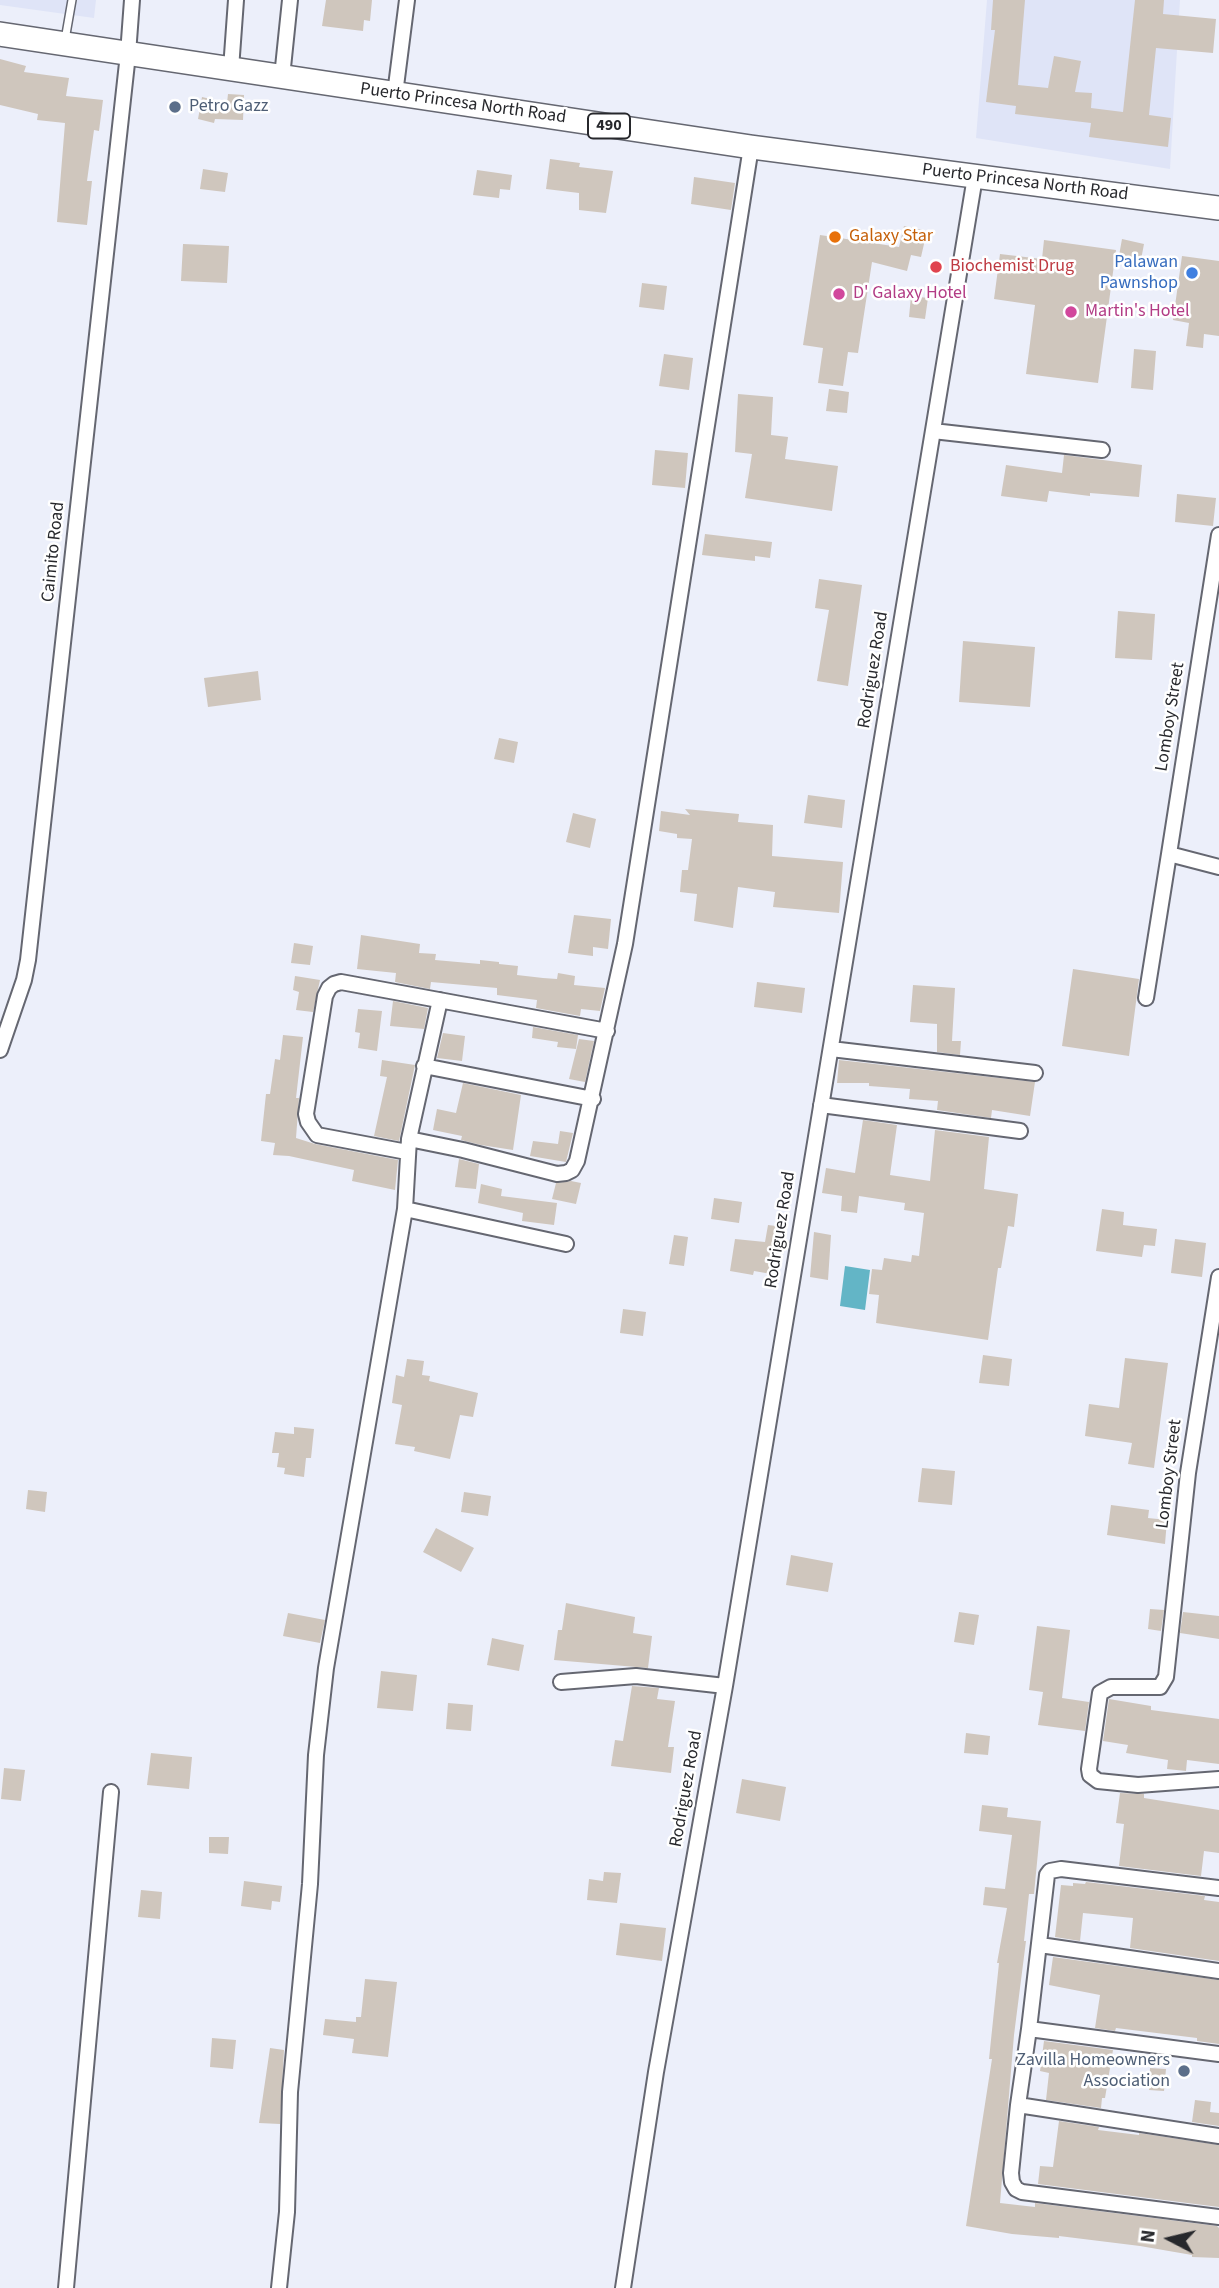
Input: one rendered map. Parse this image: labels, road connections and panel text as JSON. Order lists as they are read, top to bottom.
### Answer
{
  "streets": {
    "main road": ["Puerto Princesa North Road", "490"],
    "street": ["Caimito Road", "Rodriguez Road", "Lomboy Street"]
  },
  "crossings": [
    ["Puerto Princesa North Road", "Caimito Road"],
    ["Puerto Princesa North Road", "Rodriguez Road"]
  ],
  "places": [
    "Petro Gazz",
    "Galaxy Star",
    "Biochemist Drug",
    "Palawan Pawnshop",
    "D' Galaxy Hotel",
    "Martin's Hotel",
    "Zavilla Homeowners Association"
  ],
  "north": "left"
}
